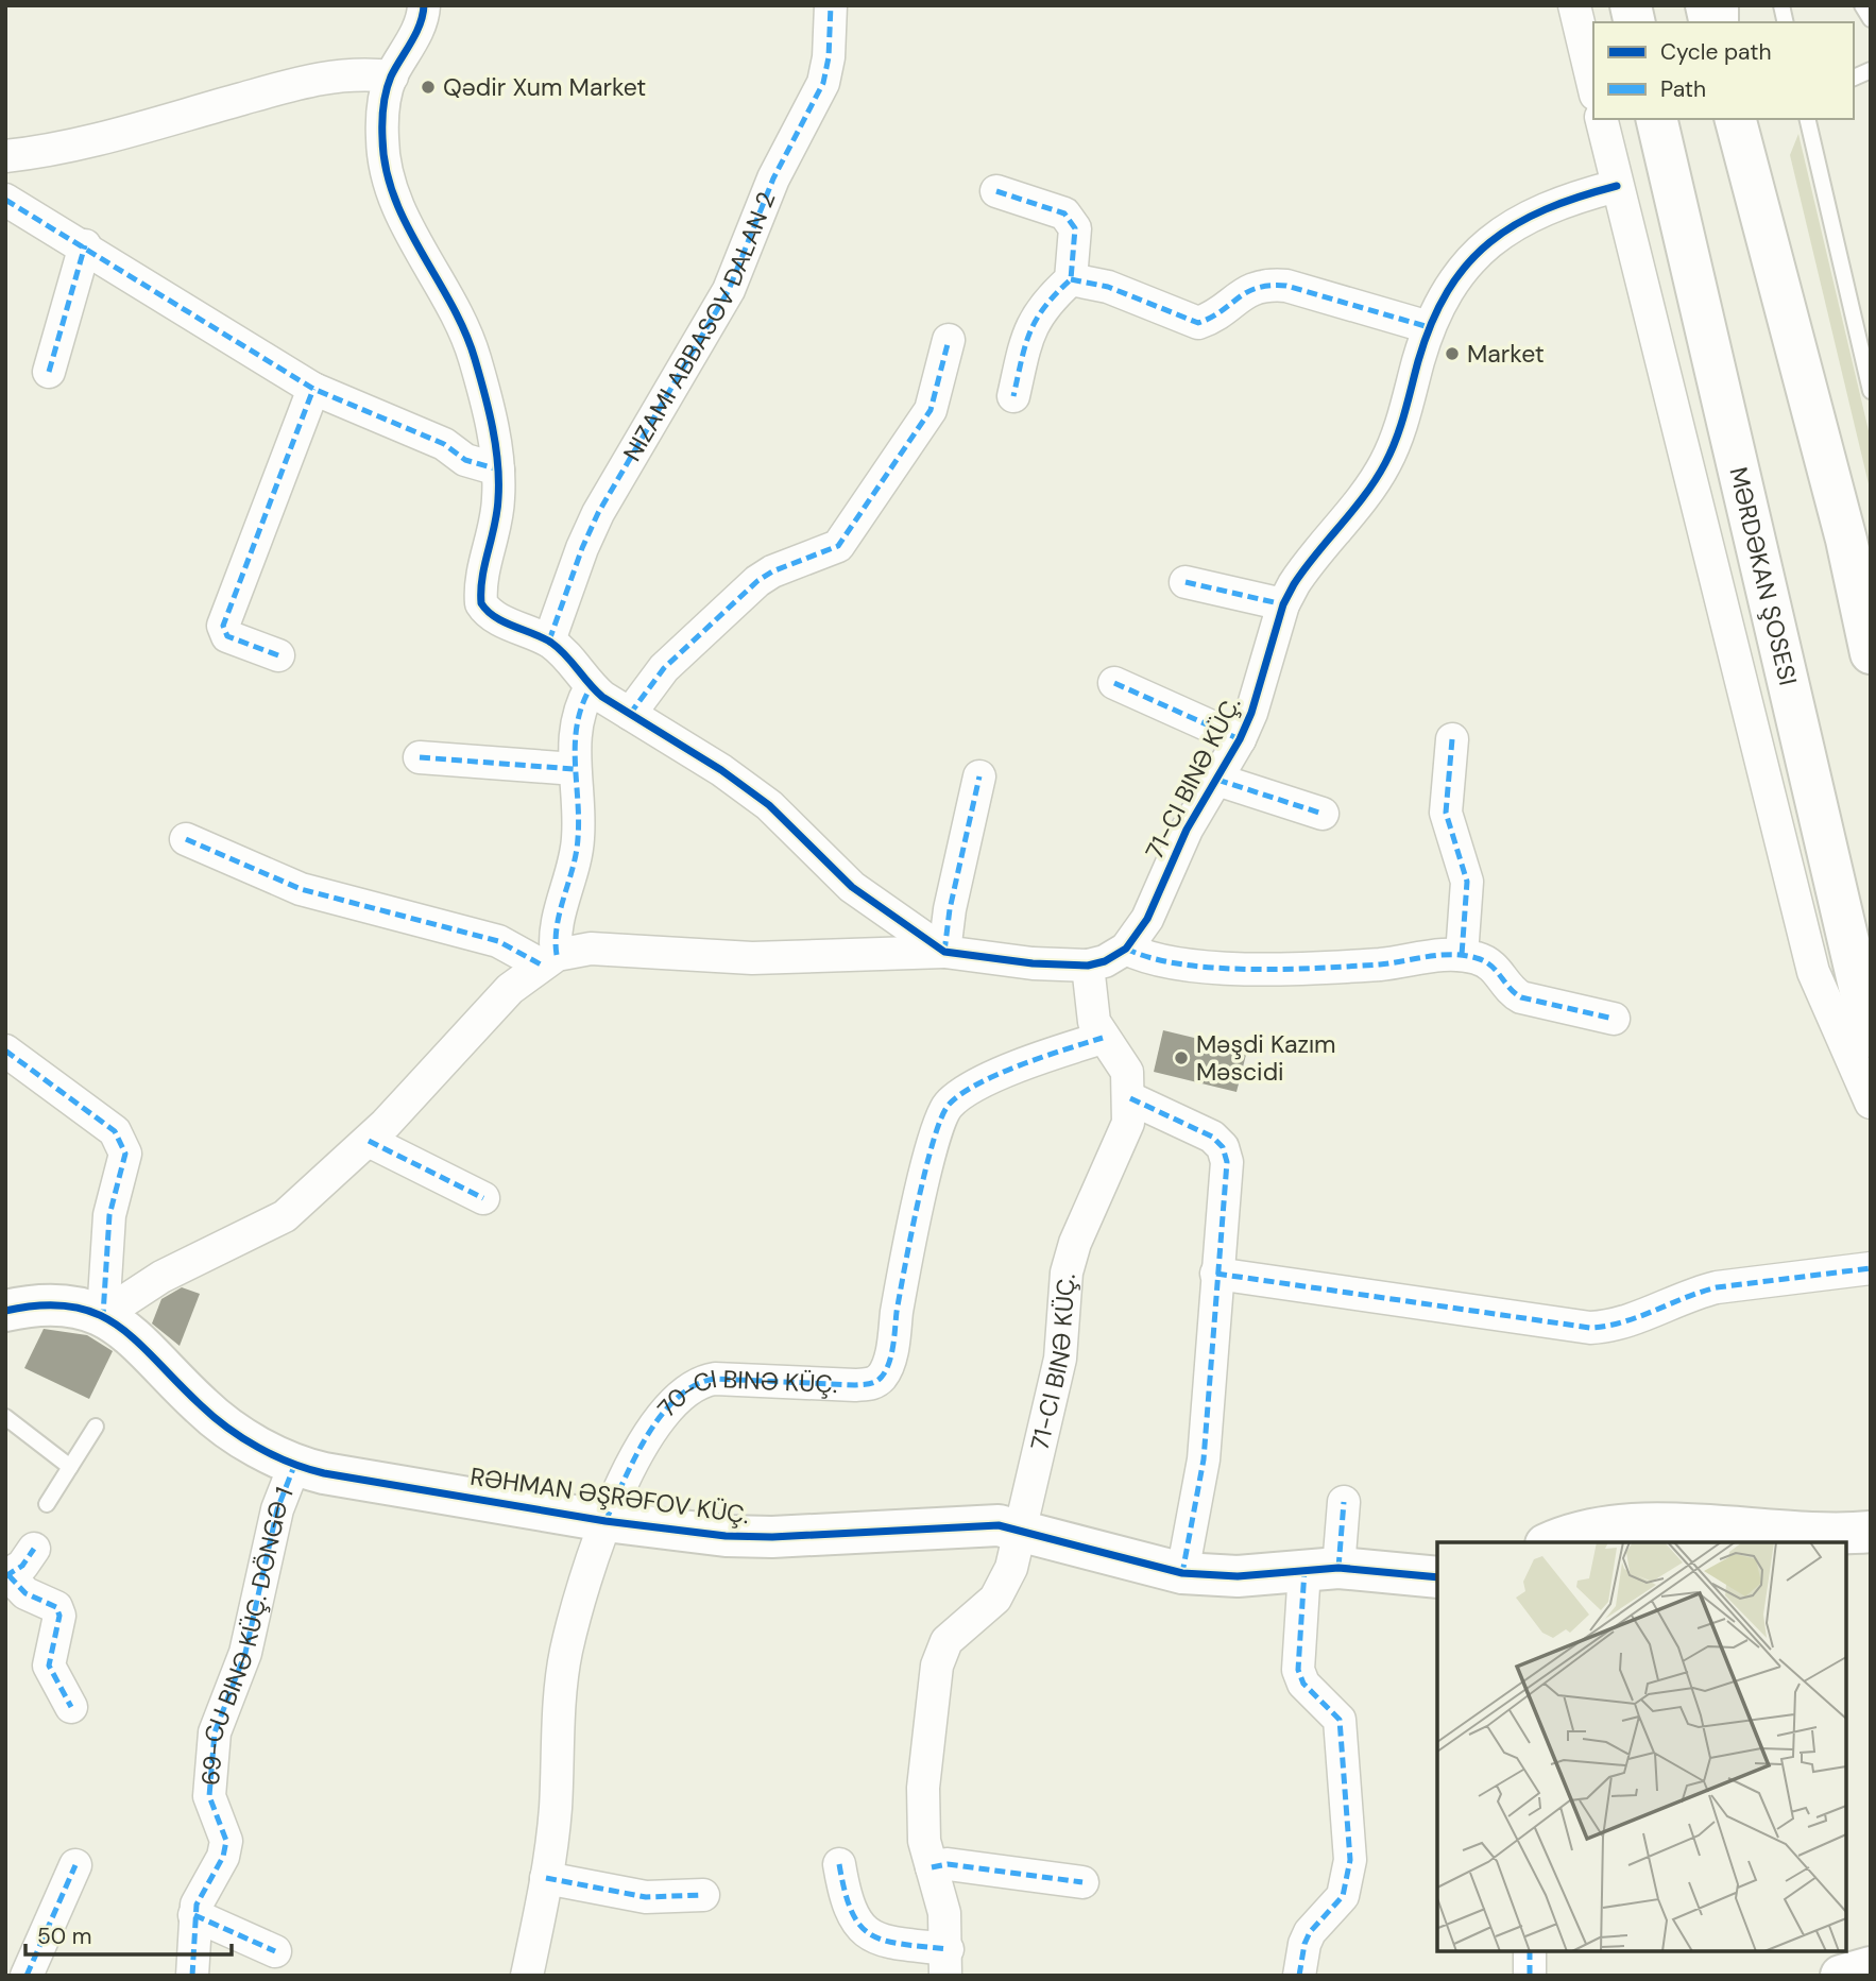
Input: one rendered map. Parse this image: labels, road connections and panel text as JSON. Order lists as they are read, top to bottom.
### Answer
{
  "streets": {
    "main road": ["MƏRDƏKAN ŞOSESI", "RƏHMAN ƏŞRƏFOV KÜÇ."],
    "street": [
      "NIZAMI ABBASOV DALAN 2",
      "71-CI BINƏ KÜÇ.",
      "70-CI BINƏ KÜÇ.",
      "69-CU BINƏ KÜÇ. DÖNGƏ 1"
    ]
  },
  "crossings": [
    ["71-CI BINƏ KÜÇ.", "70-CI BINƏ KÜÇ."],
    ["71-CI BINƏ KÜÇ.", "RƏHMAN ƏŞRƏFOV KÜÇ."],
    ["70-CI BINƏ KÜÇ.", "RƏHMAN ƏŞRƏFOV KÜÇ."],
    ["RƏHMAN ƏŞRƏFOV KÜÇ.", "69-CU BINƏ KÜÇ. DÖNGƏ 1"]
  ],
  "places": ["Qədir Xum Market", "Market", "Məşdi Kazım Məscidi"],
  "legend": ["Cycle path", "Path"],
  "scale_bar": "50 m"
}
